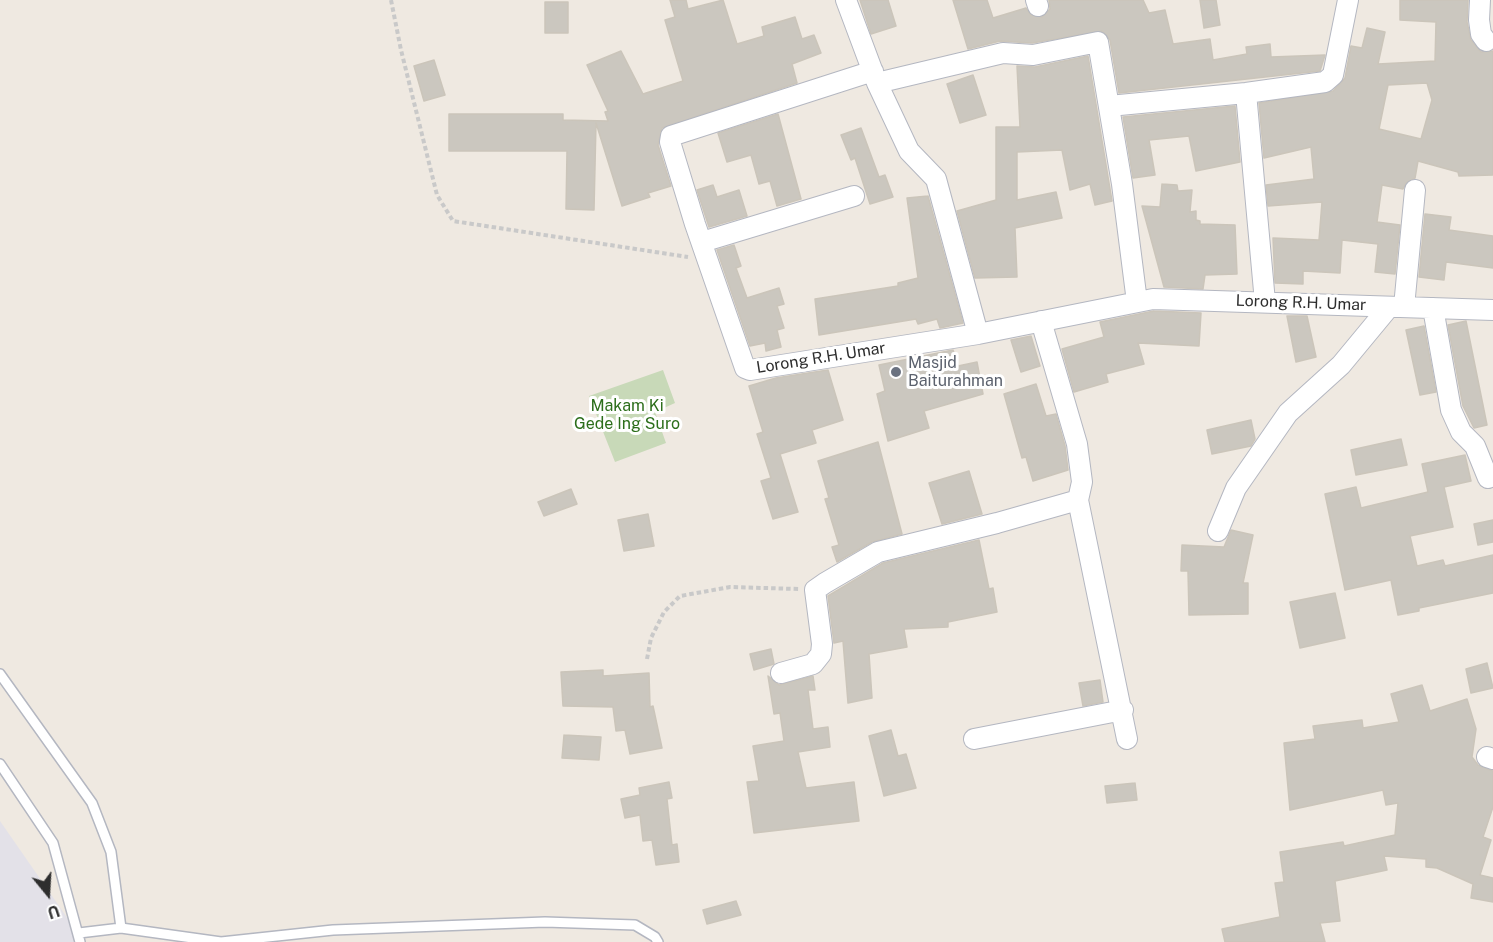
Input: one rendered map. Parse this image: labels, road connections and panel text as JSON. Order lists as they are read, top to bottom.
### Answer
{
  "streets": {
    "street": ["Lorong R.H. Umar"]
  },
  "parks": ["Makam Ki Gede Ing Suro"],
  "places": ["Masjid Baiturahman"],
  "north": "bottom"
}
